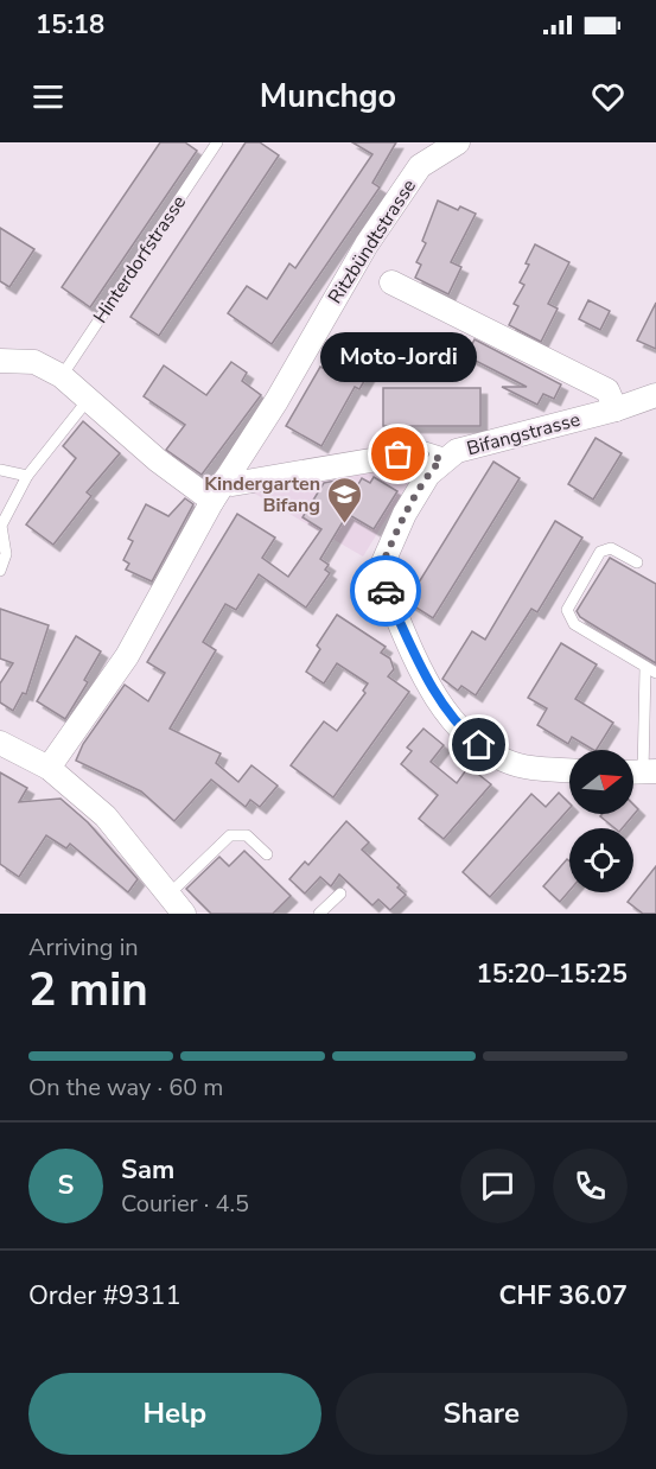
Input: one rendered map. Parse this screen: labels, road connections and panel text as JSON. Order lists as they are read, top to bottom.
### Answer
{
  "streets": {
    "street": ["Ritzbündtstrasse", "Bifangstrasse"],
    "lane": ["Hinterdorfstrasse"]
  },
  "crossings": [
    ["Ritzbündtstrasse", "Bifangstrasse"]
  ],
  "places": {
    "other": ["Moto-Jordi"],
    "school or university": ["Kindergarten Bifang"]
  },
  "north": "right",
  "page": {
    "status": "15:18",
    "header": "Munchgo",
    "bubble": "Moto-Jordi",
    "heading": ["2 min", "Arriving in", "15:20–15:25"],
    "panel": [
      "Sam",
      "Courier · 4.5",
      "Order #9311",
      "CHF 36.07"
    ],
    "bar": "On the way · 60 m",
    "round": "S",
    "buttons": ["Help", "Share"]
  }
}
